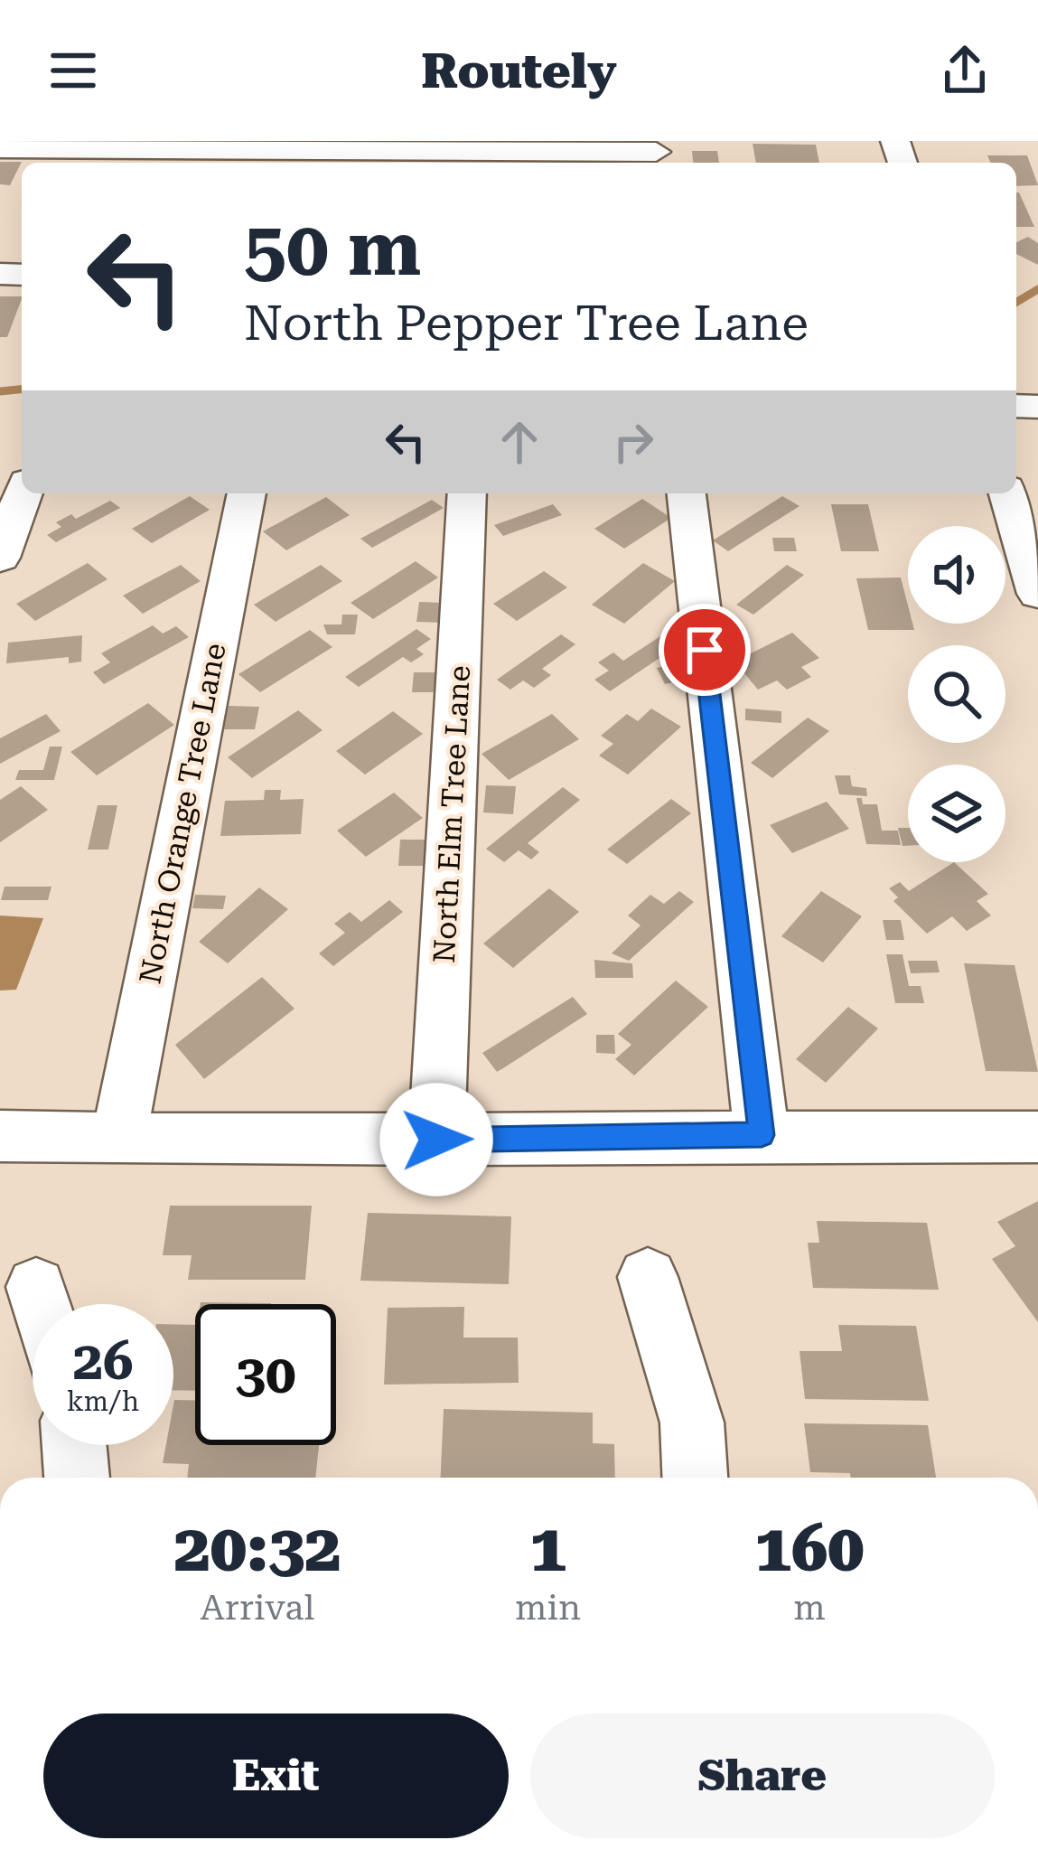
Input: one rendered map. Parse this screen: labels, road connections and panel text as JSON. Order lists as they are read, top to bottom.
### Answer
{
  "streets": {
    "street": ["North Orange Tree Lane", "North Elm Tree Lane"]
  },
  "page": {
    "header": "Routely",
    "turn": ["50 m", "North Pepper Tree Lane"],
    "speed": "26 km/h",
    "limit": "30",
    "eta": [
      "20:32",
      "Arrival",
      "1",
      "min",
      "160",
      "m"
    ],
    "buttons": ["Exit", "Share"]
  }
}
